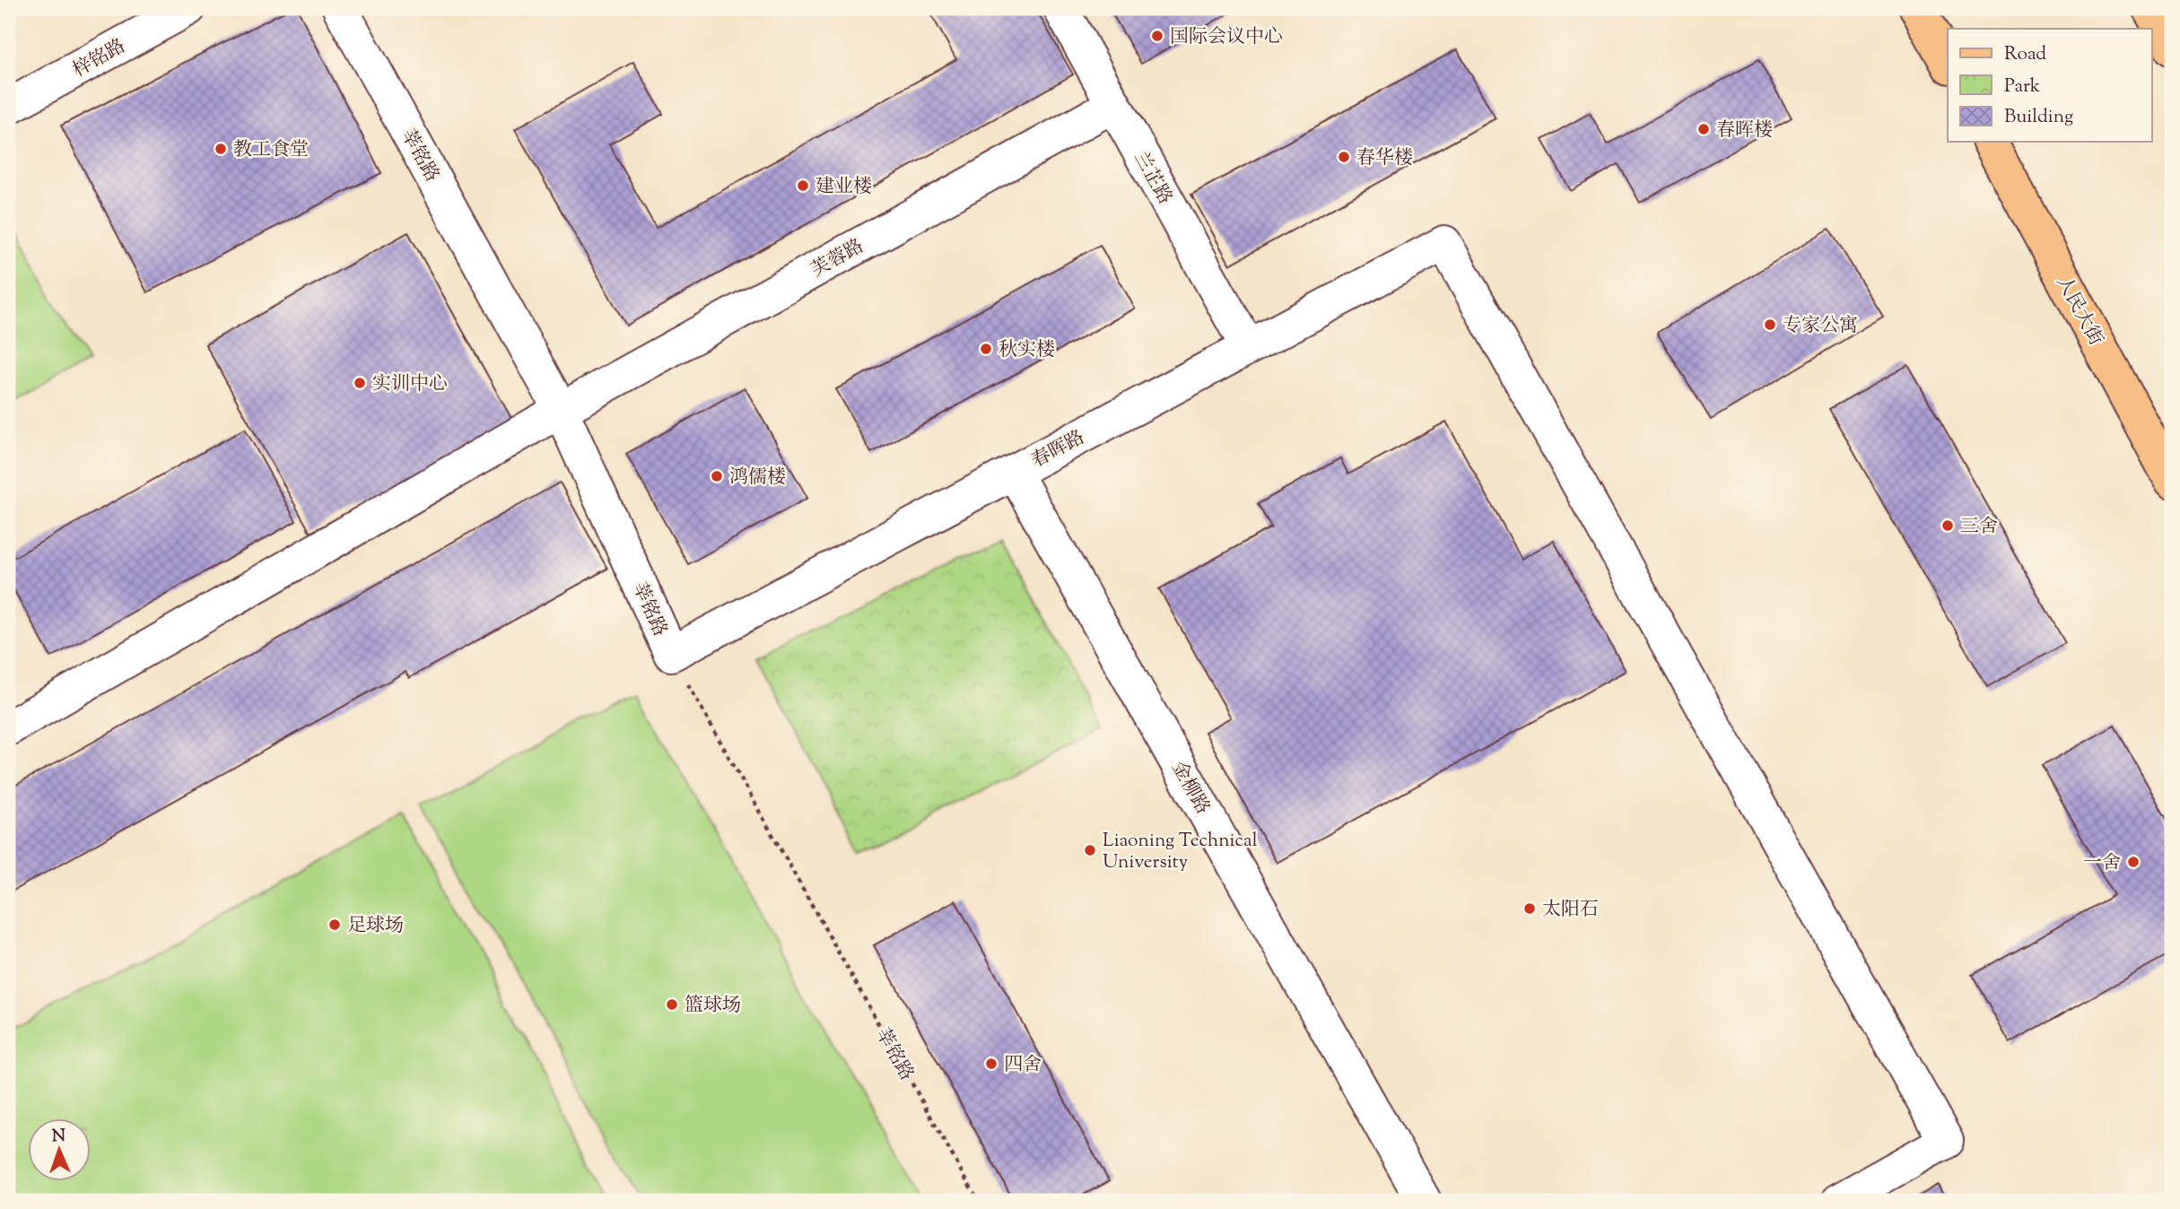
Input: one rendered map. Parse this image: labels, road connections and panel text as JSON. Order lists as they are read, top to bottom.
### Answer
{
  "streets": {
    "main road": ["人民大街"],
    "lane": [
      "梓铭路",
      "莘铭路",
      "兰芷路",
      "芙蓉路",
      "春晖路",
      "金柳路"
    ]
  },
  "crossings": [
    ["莘铭路", "芙蓉路"],
    ["莘铭路", "春晖路"],
    ["兰芷路", "芙蓉路"],
    ["兰芷路", "春晖路"],
    ["春晖路", "金柳路"]
  ],
  "places": [
    "国际会议中心",
    "春晖楼",
    "教工食堂",
    "春华楼",
    "建业楼",
    "专家公寓",
    "秋实楼",
    "实训中心",
    "鸿儒楼",
    "三舍",
    "Liaoning Technical University",
    "一舍",
    "太阳石",
    "足球场",
    "篮球场",
    "四舍"
  ],
  "legend": ["Road", "Park", "Building"],
  "north": "top"
}
